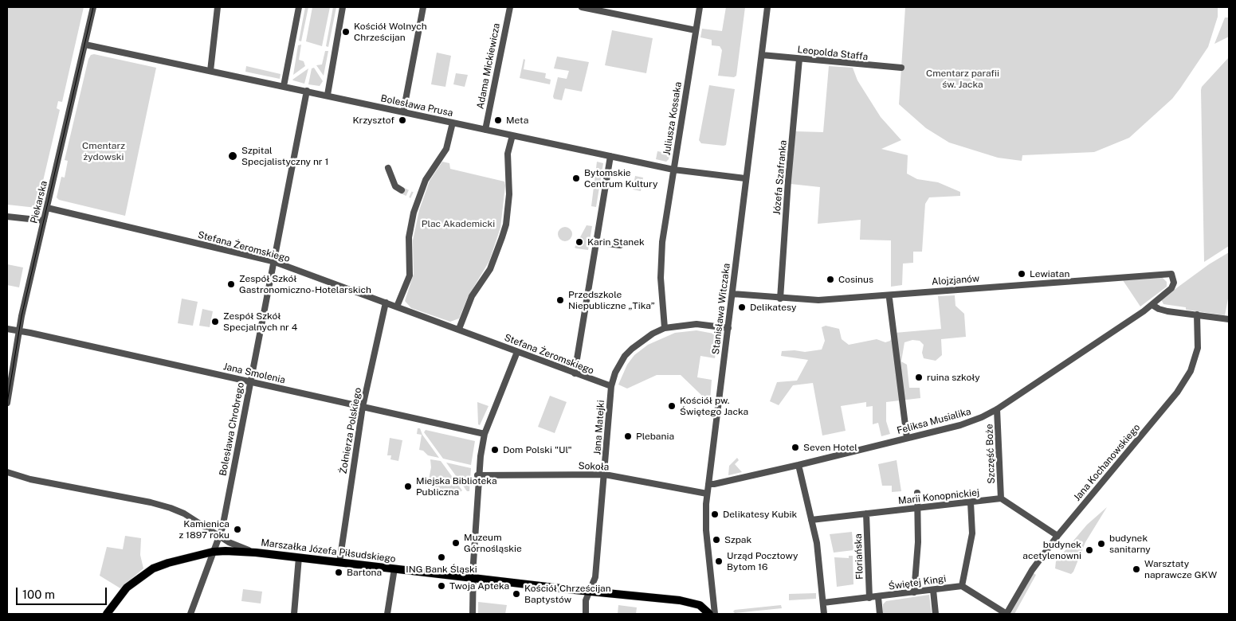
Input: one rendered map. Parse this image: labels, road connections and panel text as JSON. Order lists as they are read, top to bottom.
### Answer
{
  "streets": {
    "main road": ["Marszałka Józefa Piłsudskiego"],
    "street": [
      "Leopolda Staffa",
      "Adama Mickiewicza",
      "Bolesława Prusa",
      "Juliusza Kossaka",
      "Józefa Szafranka",
      "Piekarska",
      "Stefana Żeromskiego",
      "Alojzjanów",
      "Stanisława Witczaka",
      "Jana Smolenia",
      "Feliksa Musialika",
      "Jana Matejki",
      "Bolesława Chrobrego",
      "Żołnierza Polskiego",
      "Szczęść Boże",
      "Jana Kochanowskiego",
      "Sokoła",
      "Marii Konopnickiej",
      "Floriańska",
      "Świętej Kingi"
    ]
  },
  "crossings": [
    ["Leopolda Staffa", "Józefa Szafranka"],
    ["Leopolda Staffa", "Stanisława Witczaka"],
    ["Adama Mickiewicza", "Bolesława Prusa"],
    ["Bolesława Prusa", "Juliusza Kossaka"],
    ["Bolesława Prusa", "Piekarska"],
    ["Bolesława Prusa", "Stanisława Witczaka"],
    ["Bolesława Prusa", "Bolesława Chrobrego"],
    ["Juliusza Kossaka", "Jana Matejki"],
    ["Józefa Szafranka", "Alojzjanów"],
    ["Piekarska", "Stefana Żeromskiego"],
    ["Piekarska", "Jana Smolenia"],
    ["Stefana Żeromskiego", "Jana Matejki"],
    ["Stefana Żeromskiego", "Bolesława Chrobrego"],
    ["Stefana Żeromskiego", "Żołnierza Polskiego"],
    ["Alojzjanów", "Stanisława Witczaka"],
    ["Alojzjanów", "Feliksa Musialika"],
    ["Stanisława Witczaka", "Feliksa Musialika"],
    ["Stanisława Witczaka", "Jana Matejki"],
    ["Stanisława Witczaka", "Sokoła"],
    ["Jana Smolenia", "Bolesława Chrobrego"],
    ["Jana Smolenia", "Żołnierza Polskiego"],
    ["Feliksa Musialika", "Szczęść Boże"],
    ["Jana Matejki", "Sokoła"],
    ["Jana Matejki", "Marszałka Józefa Piłsudskiego"],
    ["Bolesława Chrobrego", "Marszałka Józefa Piłsudskiego"],
    ["Żołnierza Polskiego", "Marszałka Józefa Piłsudskiego"],
    ["Szczęść Boże", "Marii Konopnickiej"],
    ["Jana Kochanowskiego", "Świętej Kingi"],
    ["Marii Konopnickiej", "Floriańska"],
    ["Floriańska", "Świętej Kingi"]
  ],
  "parks": ["Cmentarz parafii św. Jacka", "Cmentarz żydowski", "Plac Akademicki"],
  "places": [
    "Kościół Wolnych Chrześcijan",
    "Krzysztof",
    "Meta",
    "Szpital Specjalistyczny nr 1",
    "Bytomskie Centrum Kultury",
    "Karin Stanek",
    "Lewiatan",
    "Cosinus",
    "Zespół Szkół Gastronomiczno-Hotelarskich",
    "Przedszkole Niepubliczne „Tika”",
    "Delikatesy",
    "Zespół Szkół Specjalnych nr 4",
    "ruina szkoły",
    "Kościół pw. Świętego Jacka",
    "Plebania",
    "Seven Hotel",
    "Dom Polski \"Ul\"",
    "Miejska Biblioteka Publiczna",
    "Delikatesy Kubik",
    "Kamienica z 1897 roku",
    "Szpak",
    "Muzeum Górnośląskie",
    "budynek sanitarny",
    "budynek acetylenowni",
    "ING Bank Śląski",
    "Urząd Pocztowy Bytom 16",
    "Warsztaty naprawcze GKW",
    "Bartona",
    "Twoja Apteka",
    "Kościół Chrześcijan Baptystów"
  ],
  "scale_bar": "100 m"
}
